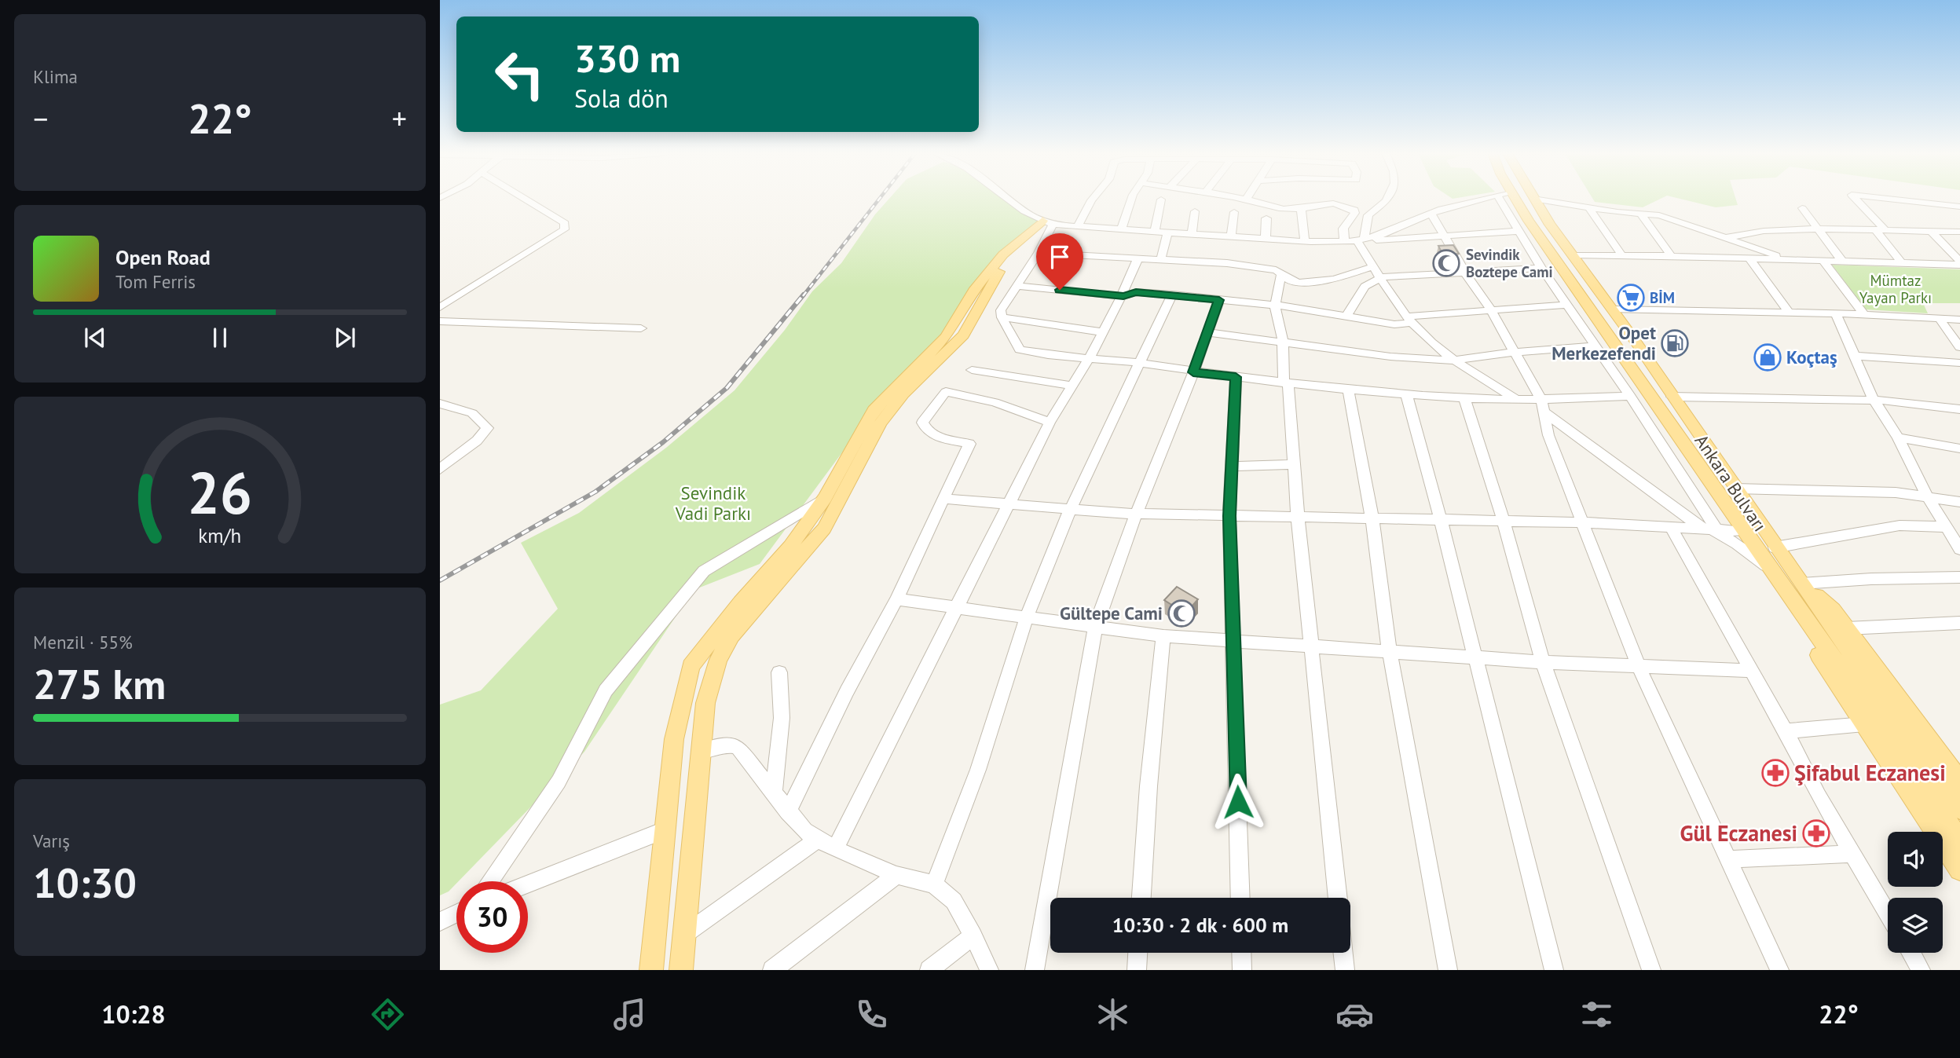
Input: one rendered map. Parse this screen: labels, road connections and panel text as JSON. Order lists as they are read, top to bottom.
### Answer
{
  "streets": {
    "main road": ["Ankara Bulvarı"]
  },
  "parks": ["Mümtaz Yayan Parkı", "Sevindik Vadi Parkı"],
  "places": {
    "mosque": ["Sevindik Boztepe Cami", "Gültepe Cami"],
    "supermarket": ["BİM"],
    "fuel station": ["Opet Merkezefendi"],
    "shop": ["Koçtaş"],
    "pharmacy": ["Şifabul Eczanesi", "Gül Eczanesi"]
  },
  "page": {
    "tile": [
      "Klima",
      ["Menzil · 55%", "275 km"],
      ["Varış", "10:30"]
    ],
    "turn": ["330 m", "Sola dön"],
    "heat": ["−", "22°", "+"],
    "song": ["Open Road", "Tom Ferris"],
    "limit": "30",
    "trip": "10:30 · 2 dk · 600 m",
    "tabs": ["10:28", "22°"],
    "gauge": ["26", "km/h"]
  }
}
